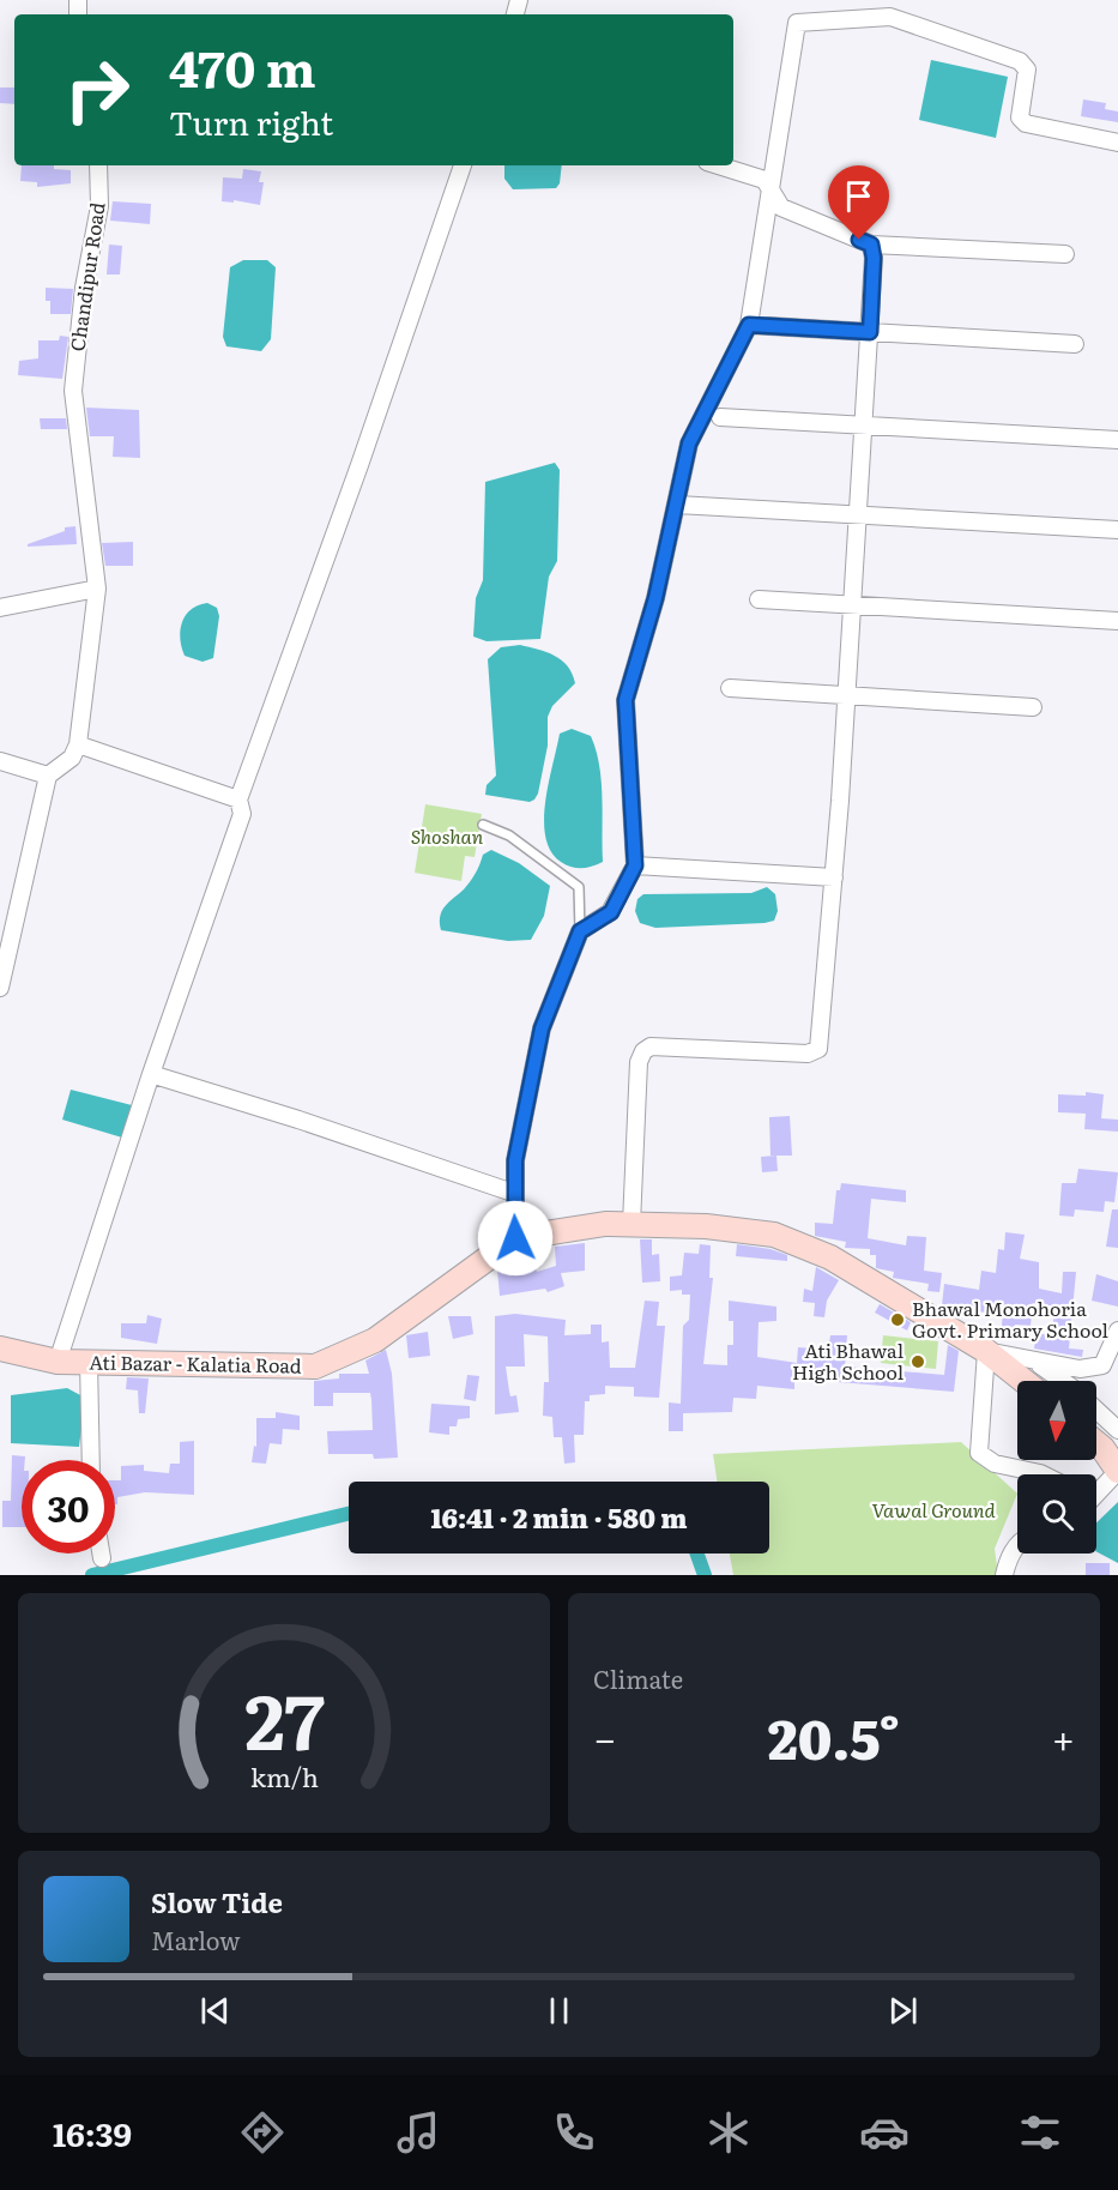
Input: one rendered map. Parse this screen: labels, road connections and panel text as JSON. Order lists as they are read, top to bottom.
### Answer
{
  "streets": {
    "main road": ["Ati Bazar - Kalatia Road"],
    "street": ["Chandipur Road"]
  },
  "parks": ["Shoshan", "Vawal Ground"],
  "places": ["Bhawal Monohoria Govt. Primary School", "Ati Bhawal High School"],
  "north": "bottom",
  "page": {
    "turn": ["470 m", "Turn right"],
    "limit": "30",
    "trip": "16:41 · 2 min · 580 m",
    "tile": "Climate",
    "heat": ["−", "20.5°", "+"],
    "song": ["Slow Tide", "Marlow"],
    "tabs": "16:39",
    "gauge": ["27", "km/h"]
  }
}
